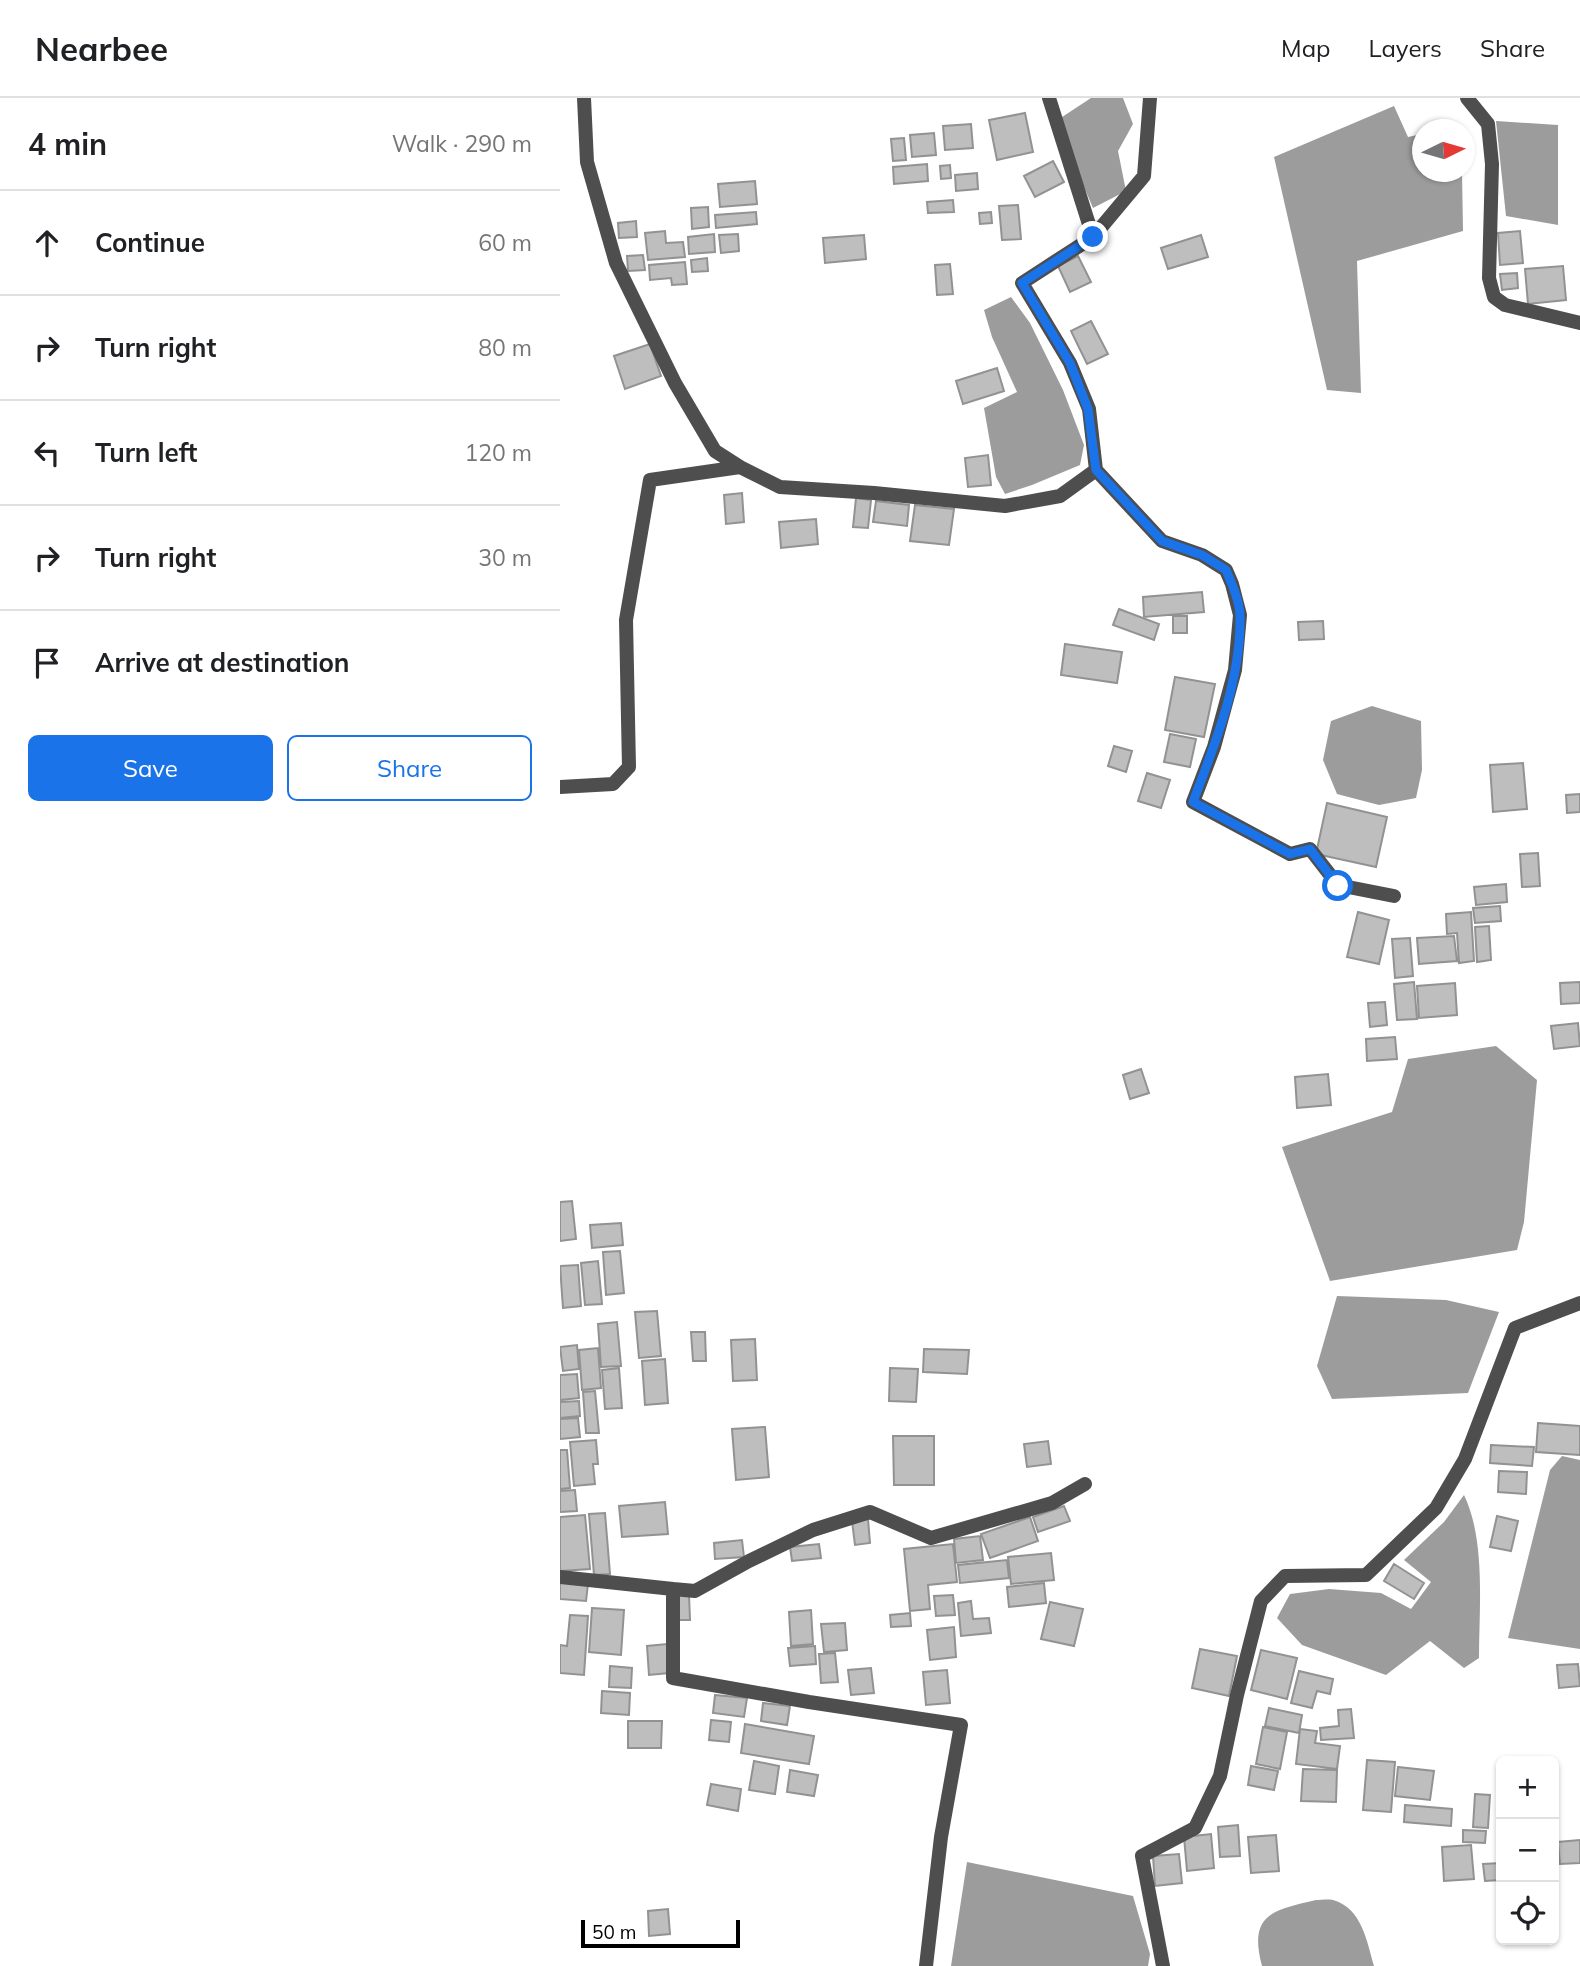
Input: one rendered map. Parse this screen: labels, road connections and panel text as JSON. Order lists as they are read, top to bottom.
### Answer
{
  "scale_bar": "50 m",
  "north": "right",
  "page": {
    "header": "Nearbee",
    "nav": ["Map", "Layers", "Share"],
    "heading": ["4 min", "Walk · 290 m"],
    "list": [
      ["Continue", "60 m"],
      ["Turn right", "80 m"],
      ["Turn left", "120 m"],
      ["Turn right", "30 m"],
      "Arrive at destination"
    ],
    "buttons": ["Save", "Share"],
    "map_buttons": ["+", "−"],
    "scale": "50 m"
  }
}
